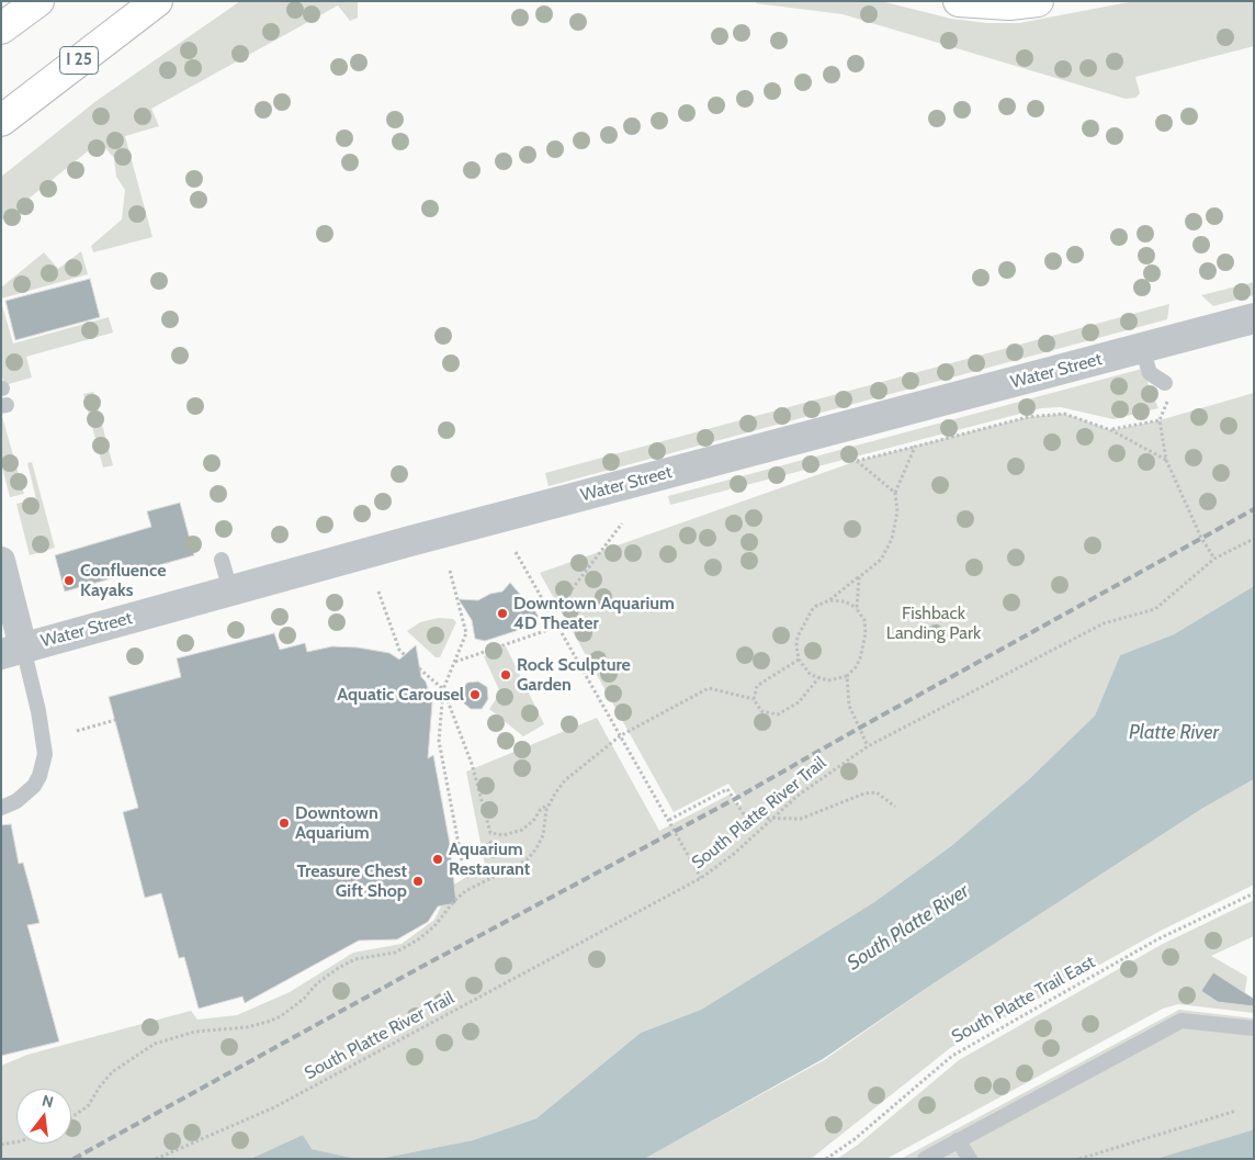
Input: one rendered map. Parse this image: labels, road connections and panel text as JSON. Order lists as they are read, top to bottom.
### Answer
{
  "streets": {
    "highway": ["I 25"],
    "street": ["Water Street"],
    "path": ["South Platte River Trail", "South Platte Trail East"]
  },
  "water": ["Platte River", "South Platte River"],
  "parks": ["Fishback Landing Park"],
  "places": [
    "Confluence Kayaks",
    "Downtown Aquarium 4D Theater",
    "Rock Sculpture Garden",
    "Aquatic Carousel",
    "Downtown Aquarium",
    "Aquarium Restaurant",
    "Treasure Chest Gift Shop"
  ],
  "north": "top"
}
